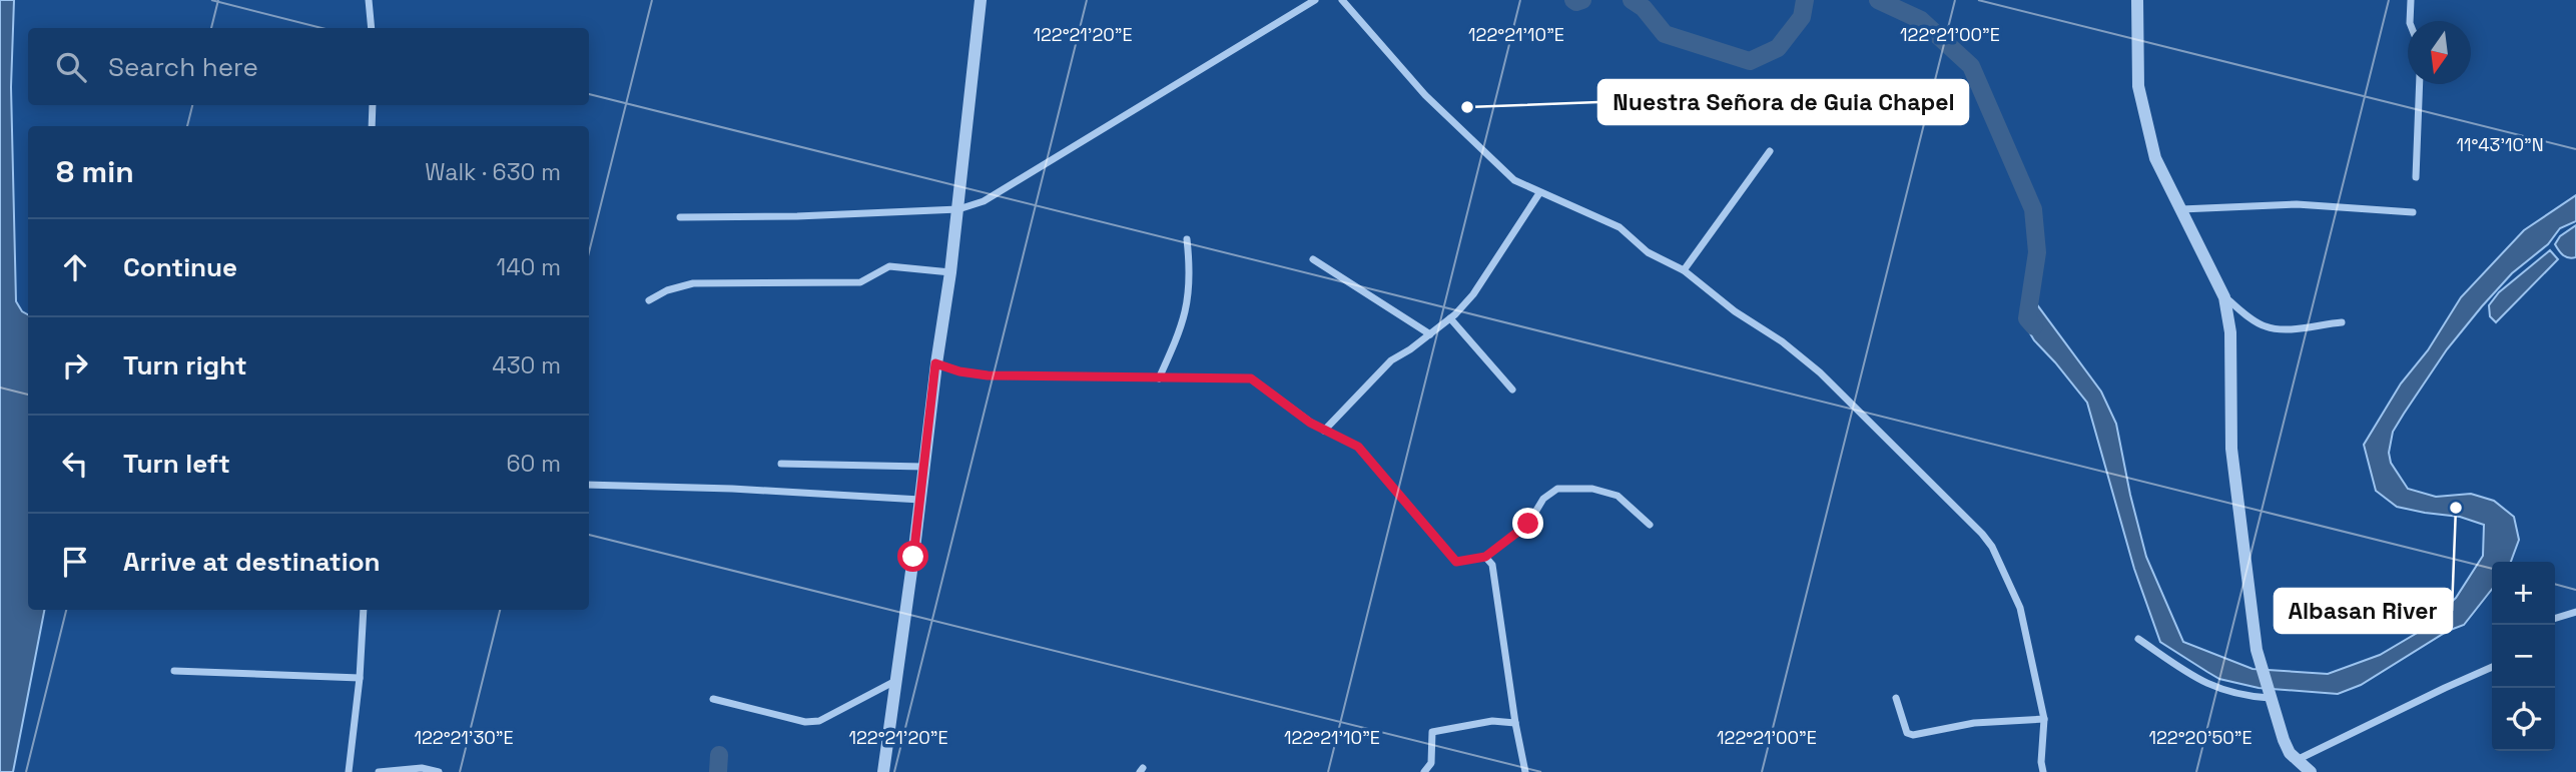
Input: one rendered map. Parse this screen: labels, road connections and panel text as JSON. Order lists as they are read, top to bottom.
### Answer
{
  "places": ["Nuestra Señora de Guia Chapel", "Albasan River"],
  "north": "bottom",
  "page": {
    "search": "Search here",
    "heading": ["8 min", "Walk · 630 m"],
    "list": [
      ["Continue", "140 m"],
      ["Turn right", "430 m"],
      ["Turn left", "60 m"],
      "Arrive at destination"
    ],
    "map_buttons": ["+", "−"]
  },
  "coordinates": [
    "122°21'20\"E",
    "122°21'10\"E",
    "122°21'00\"E",
    "11°43'10\"N",
    "122°21'30\"E",
    "122°20'50\"E"
  ]
}
